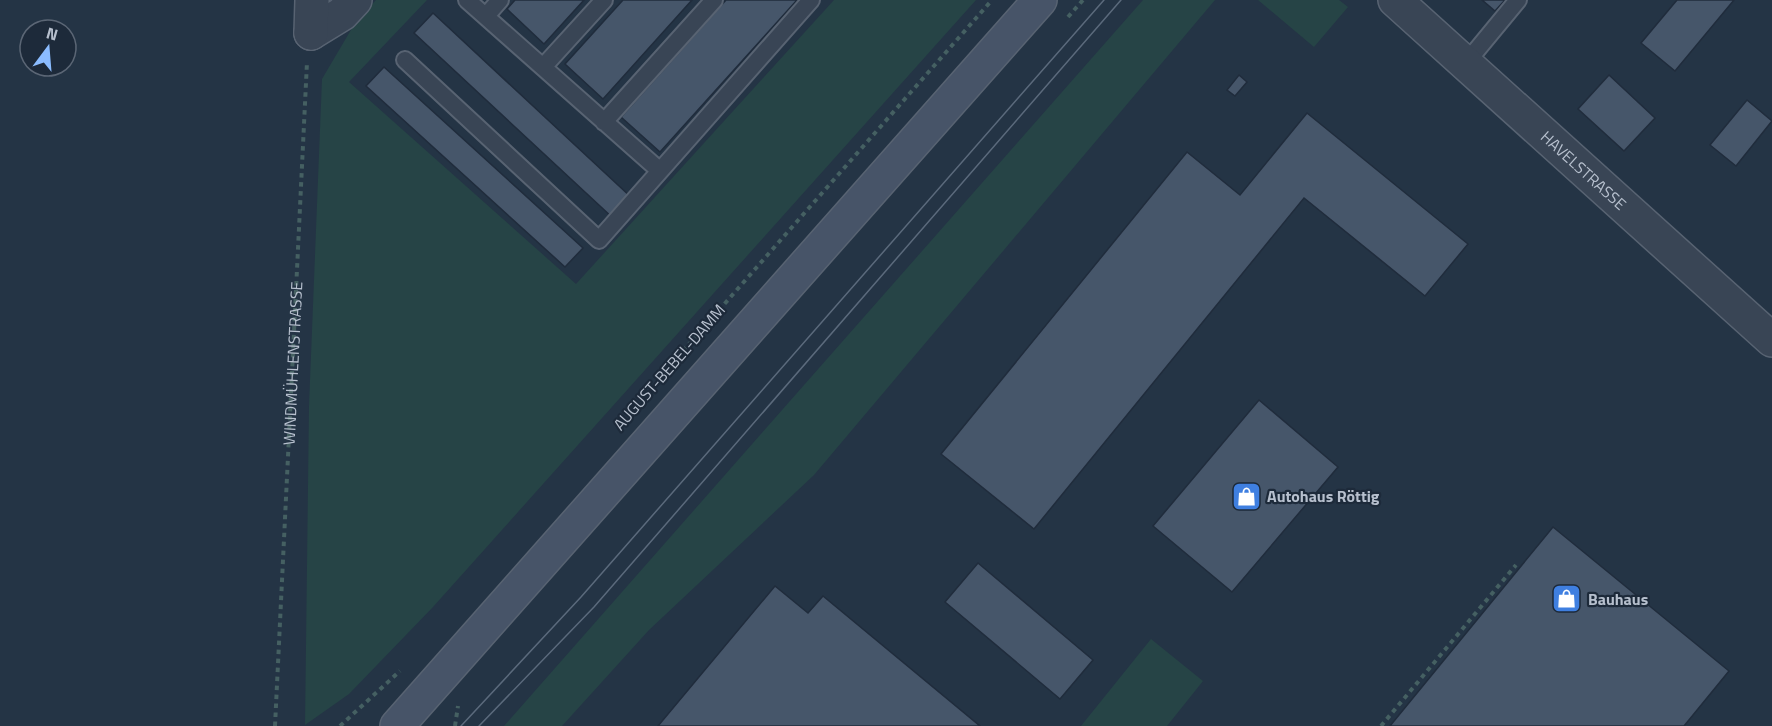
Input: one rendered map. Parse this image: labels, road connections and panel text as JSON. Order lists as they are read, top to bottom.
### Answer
{
  "streets": {
    "street": ["HAVELSTRASSE"],
    "path": ["WINDMÜHLENSTRASSE", "AUGUST-BEBEL-DAMM"]
  },
  "places": {
    "shop": ["Autohaus Röttig", "Bauhaus"]
  },
  "north": "top"
}
